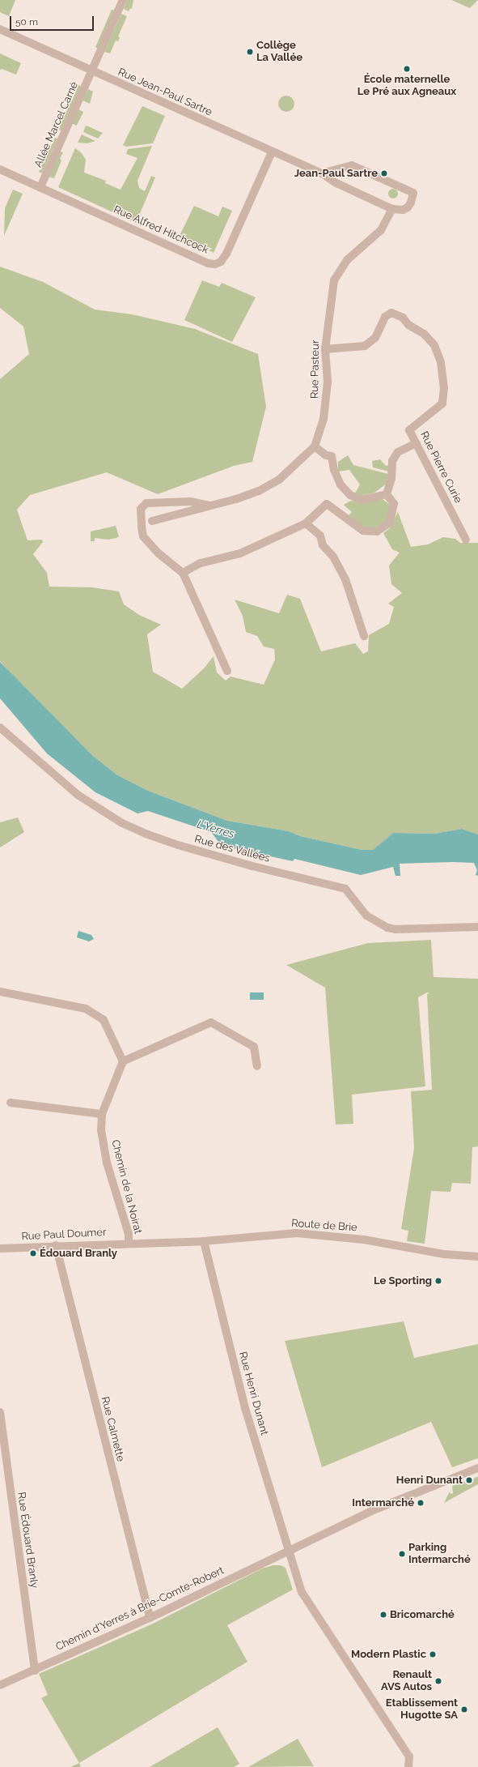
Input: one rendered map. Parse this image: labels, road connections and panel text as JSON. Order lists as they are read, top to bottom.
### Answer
{
  "streets": {
    "street": [
      "Rue Jean-Paul Sartre",
      "Allée Marcel Carné",
      "Rue Alfred Hitchcock",
      "Rue Pasteur",
      "Rue Pierre Curie",
      "Rue des Vallées",
      "Chemin de la Noirat",
      "Route de Brie",
      "Rue Paul Doumer",
      "Rue Henri Dunant",
      "Rue Calmette",
      "Rue Édouard Branly",
      "Chemin d'Yerres à Brie-Comte-Robert"
    ]
  },
  "crossings": [
    ["Rue Jean-Paul Sartre", "Allée Marcel Carné"],
    ["Rue Jean-Paul Sartre", "Rue Alfred Hitchcock"],
    ["Rue Jean-Paul Sartre", "Rue Pasteur"],
    ["Allée Marcel Carné", "Rue Alfred Hitchcock"],
    ["Rue Pasteur", "Rue Pierre Curie"],
    ["Chemin de la Noirat", "Route de Brie"],
    ["Chemin de la Noirat", "Rue Paul Doumer"],
    ["Route de Brie", "Rue Paul Doumer"],
    ["Route de Brie", "Rue Henri Dunant"],
    ["Rue Paul Doumer", "Rue Calmette"],
    ["Rue Henri Dunant", "Chemin d'Yerres à Brie-Comte-Robert"],
    ["Rue Calmette", "Chemin d'Yerres à Brie-Comte-Robert"],
    ["Rue Édouard Branly", "Chemin d'Yerres à Brie-Comte-Robert"]
  ],
  "water": ["L'Yerres"],
  "places": [
    "Collège La Vallée",
    "École maternelle Le Pré aux Agneaux",
    "Jean-Paul Sartre",
    "Édouard Branly",
    "Le Sporting",
    "Henri Dunant",
    "Intermarché",
    "Parking Intermarché",
    "Bricomarché",
    "Modern Plastic",
    "Renault AVS Autos",
    "Etablissement Hugotte SA"
  ],
  "scale_bar": "50 m"
}
